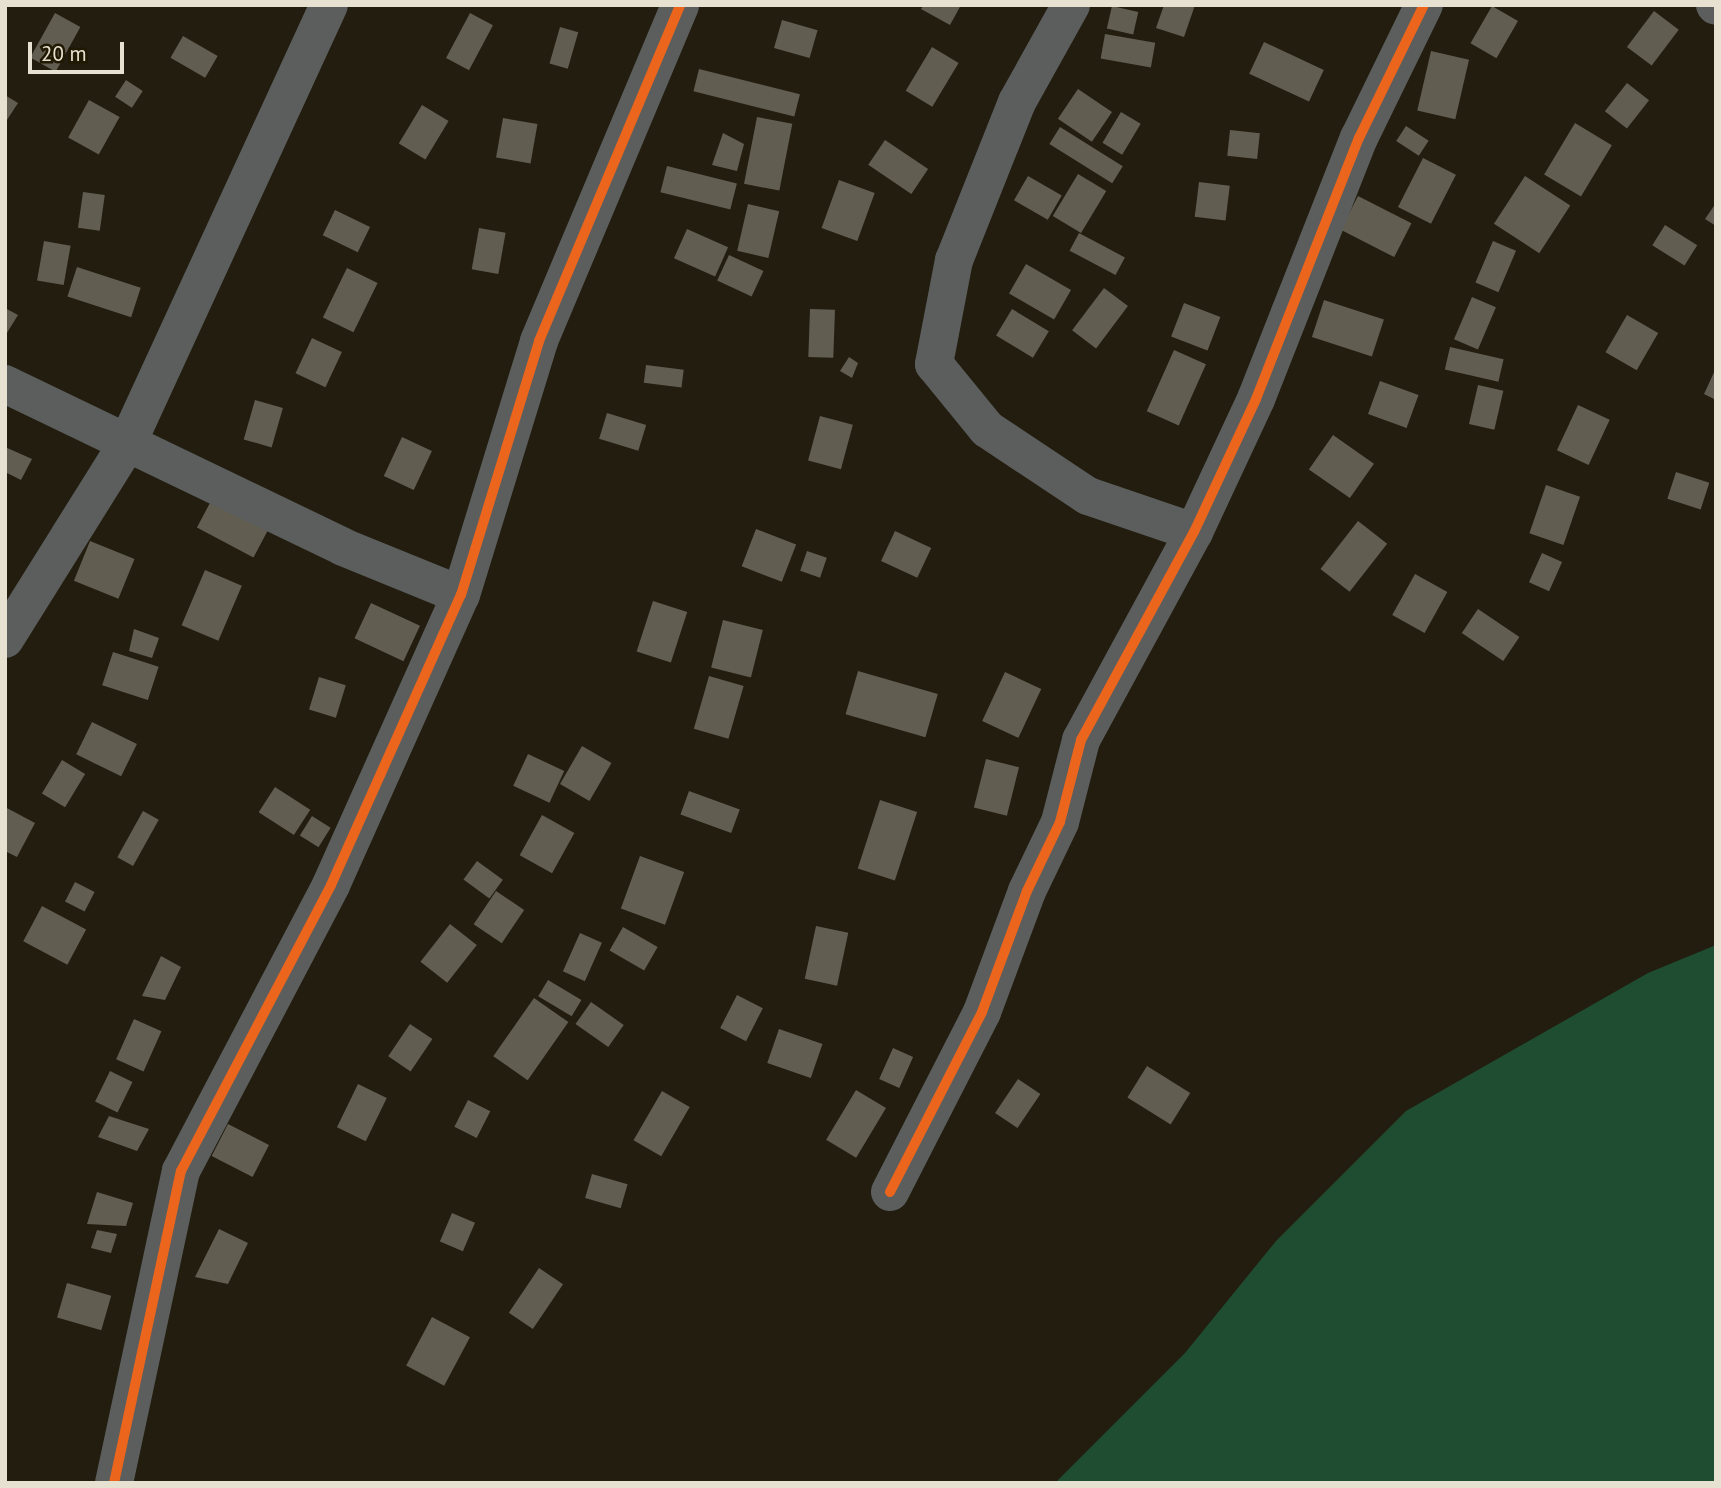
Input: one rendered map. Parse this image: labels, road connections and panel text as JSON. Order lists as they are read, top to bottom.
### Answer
{
  "scale_bar": "20 m"
}
